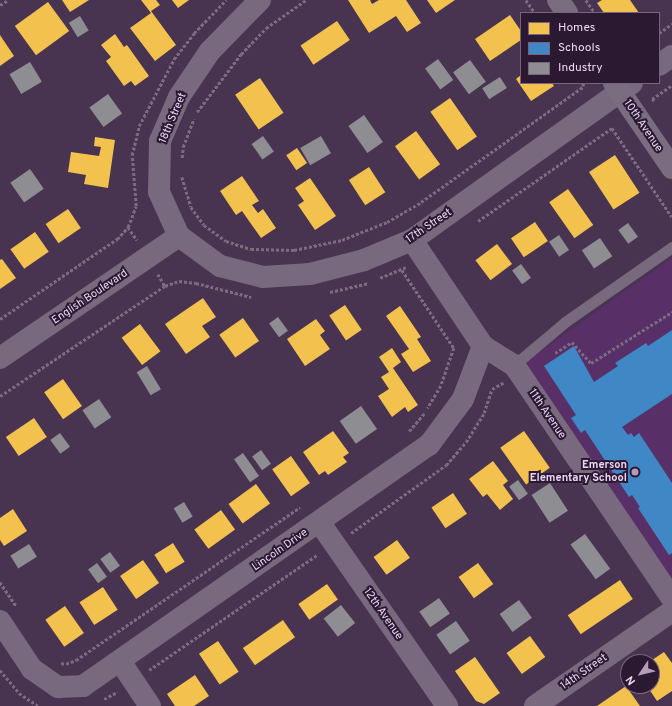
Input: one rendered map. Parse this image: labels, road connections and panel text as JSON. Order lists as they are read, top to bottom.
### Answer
{
  "streets": {
    "street": [
      "18th Street",
      "10th Avenue",
      "17th Street",
      "English Boulevard",
      "11th Avenue",
      "Lincoln Drive",
      "12th Avenue",
      "14th Street"
    ]
  },
  "crossings": [
    ["18th Street", "17th Street"],
    ["18th Street", "English Boulevard"],
    ["10th Avenue", "17th Street"],
    ["17th Street", "English Boulevard"],
    ["17th Street", "11th Avenue"],
    ["11th Avenue", "Lincoln Drive"],
    ["Lincoln Drive", "12th Avenue"]
  ],
  "places": ["Emerson Elementary School"],
  "legend": ["Homes", "Schools", "Industry"],
  "north": "bottom left"
}
